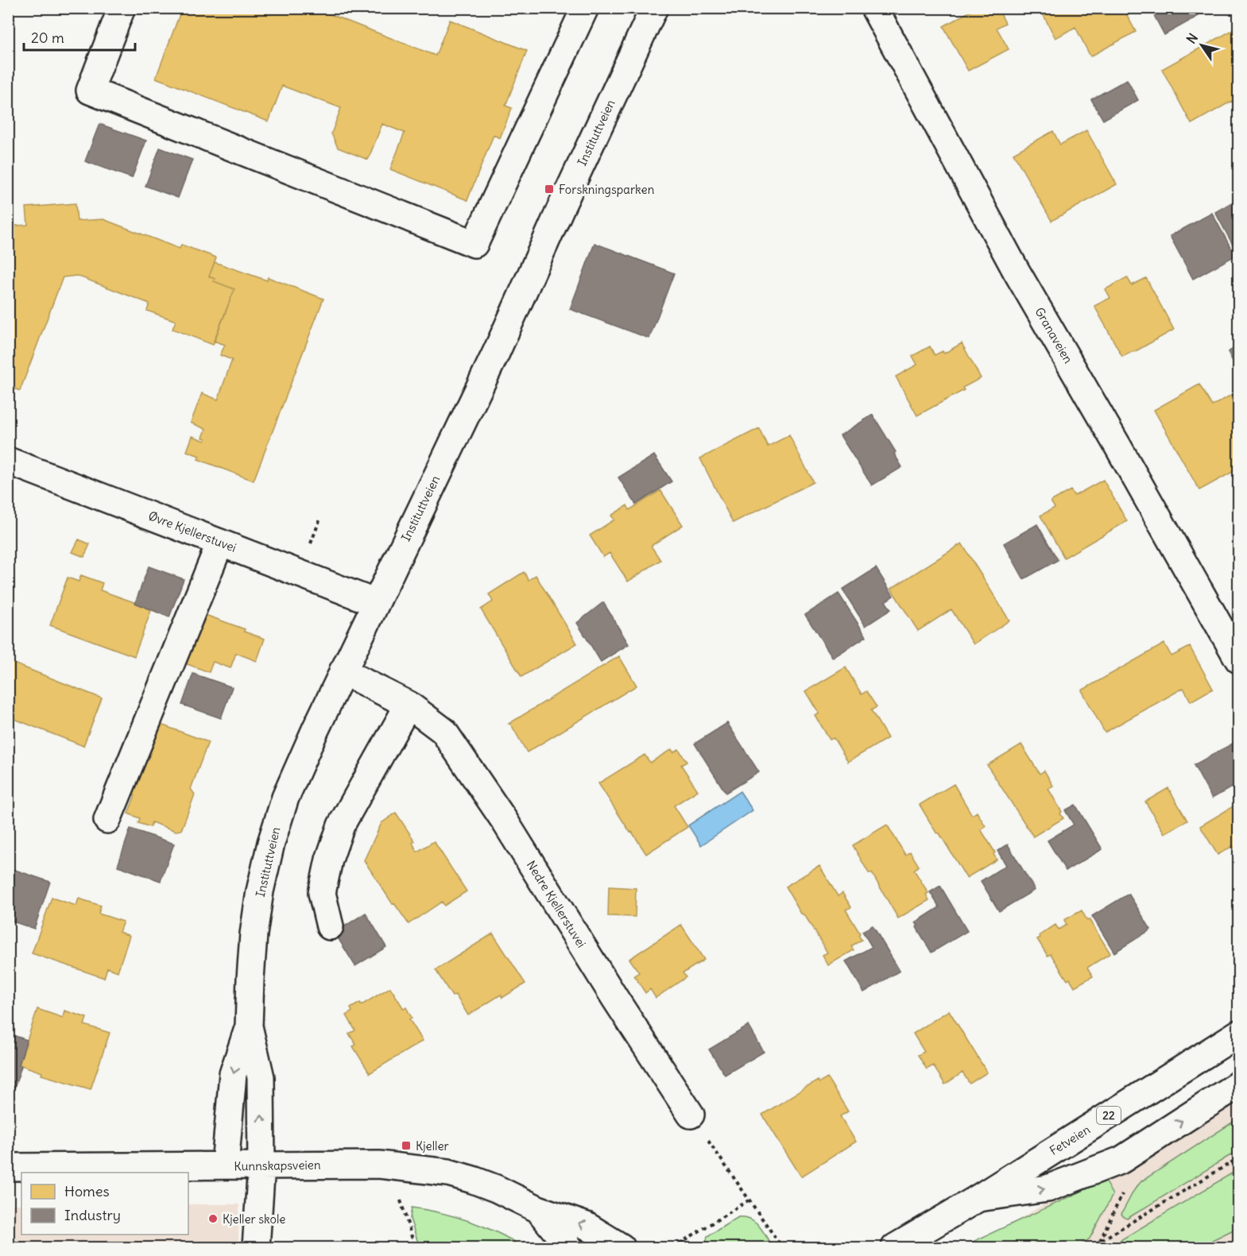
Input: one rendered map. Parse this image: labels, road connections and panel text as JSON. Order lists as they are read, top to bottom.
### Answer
{
  "streets": {
    "main road": [
      "Instituttveien",
      "Granaveien",
      "Øvre Kjellerstuvei",
      "Nedre Kjellerstuvei",
      "22",
      "Fetveien",
      "Kunnskapsveien"
    ]
  },
  "crossings": [
    ["Instituttveien", "Øvre Kjellerstuvei"],
    ["Instituttveien", "Nedre Kjellerstuvei"],
    ["Instituttveien", "Kunnskapsveien"]
  ],
  "places": {
    "transit": ["Forskningsparken", "Kjeller"],
    "other": ["Kjeller skole"]
  },
  "legend": ["Homes", "Industry"],
  "scale_bar": "20 m",
  "north": "top left"
}
